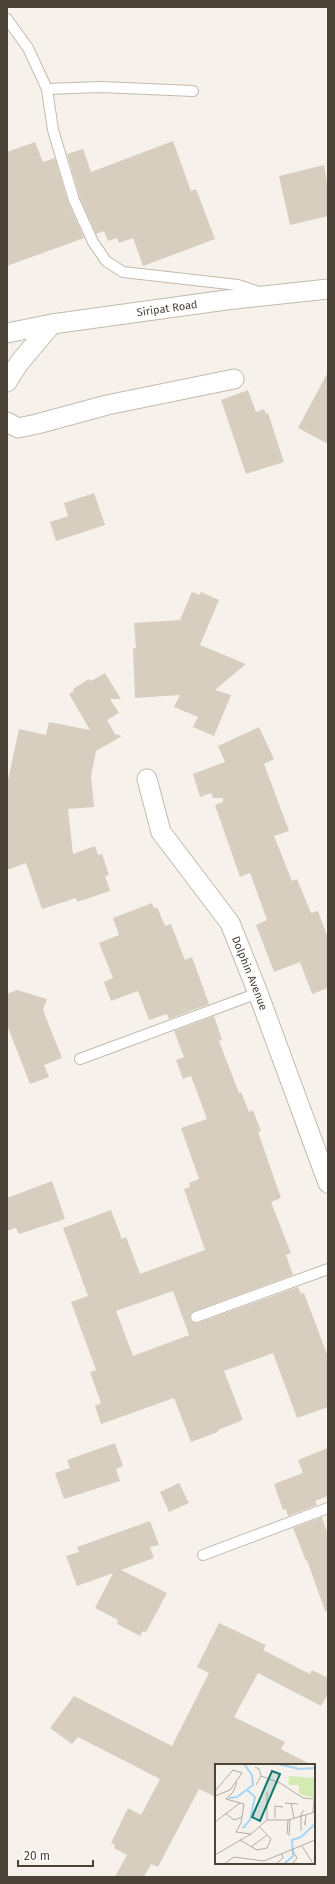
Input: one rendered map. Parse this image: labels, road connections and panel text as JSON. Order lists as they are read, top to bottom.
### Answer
{
  "streets": {
    "street": ["Siripat Road", "Dolphin Avenue"]
  },
  "scale_bar": "20 m"
}
